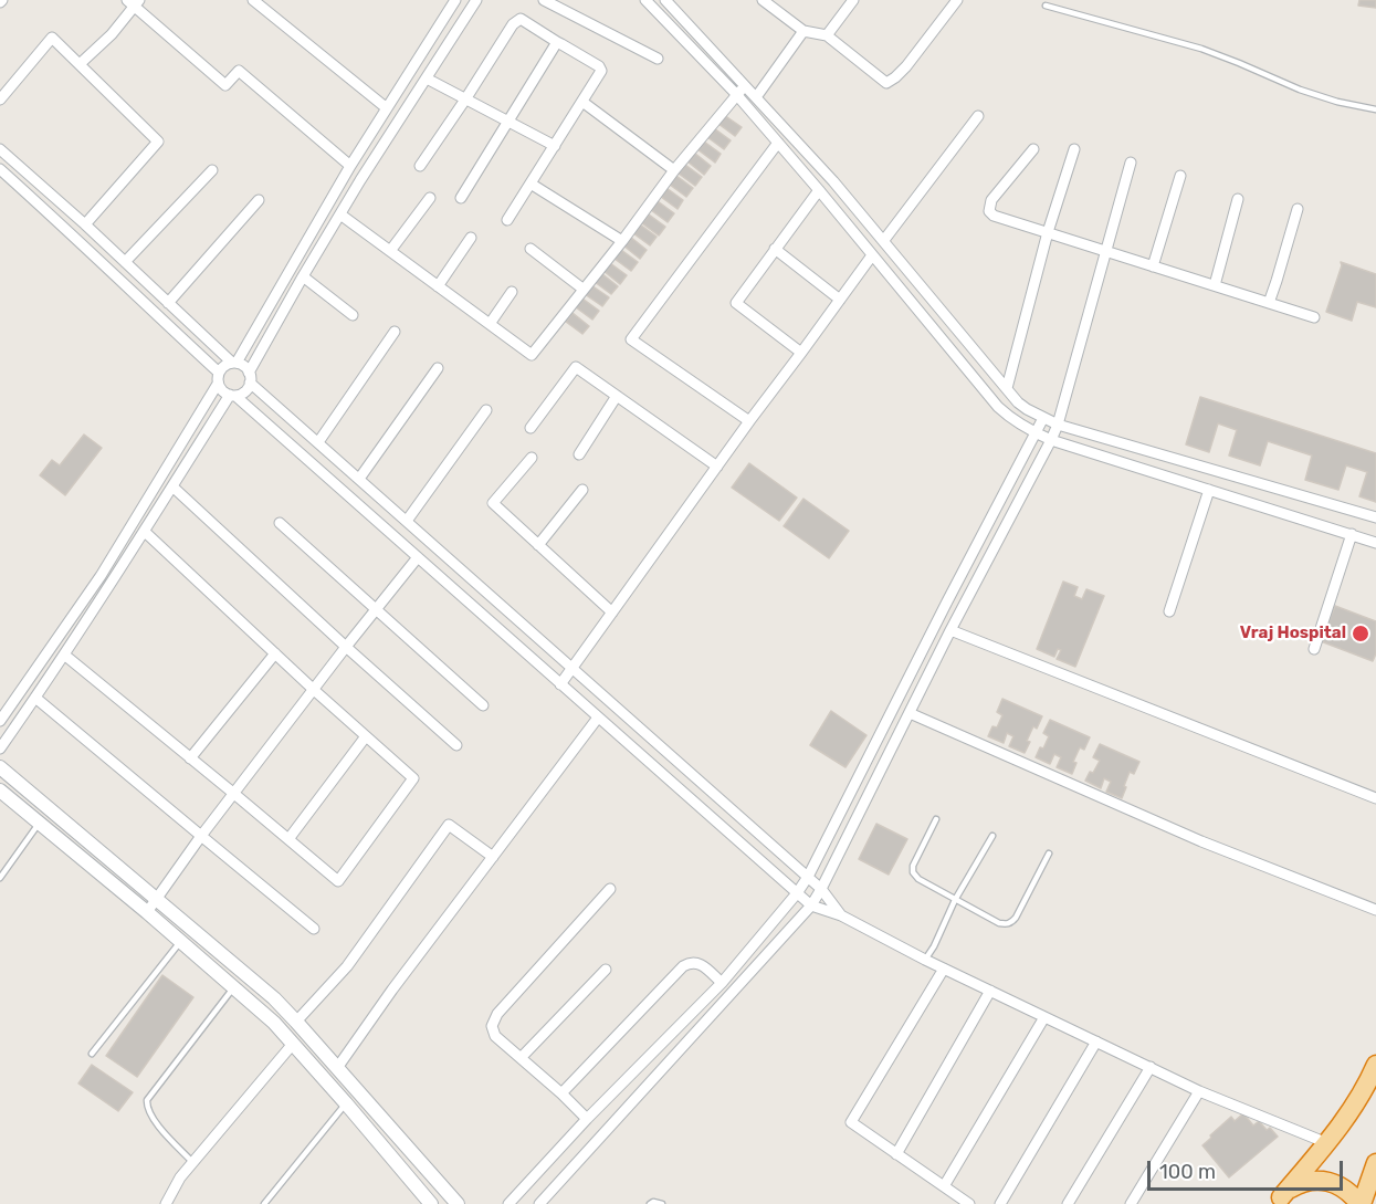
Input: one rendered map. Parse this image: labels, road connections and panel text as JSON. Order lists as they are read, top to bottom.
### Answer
{
  "places": ["Vraj Hospital"],
  "scale_bar": "100 m"
}
